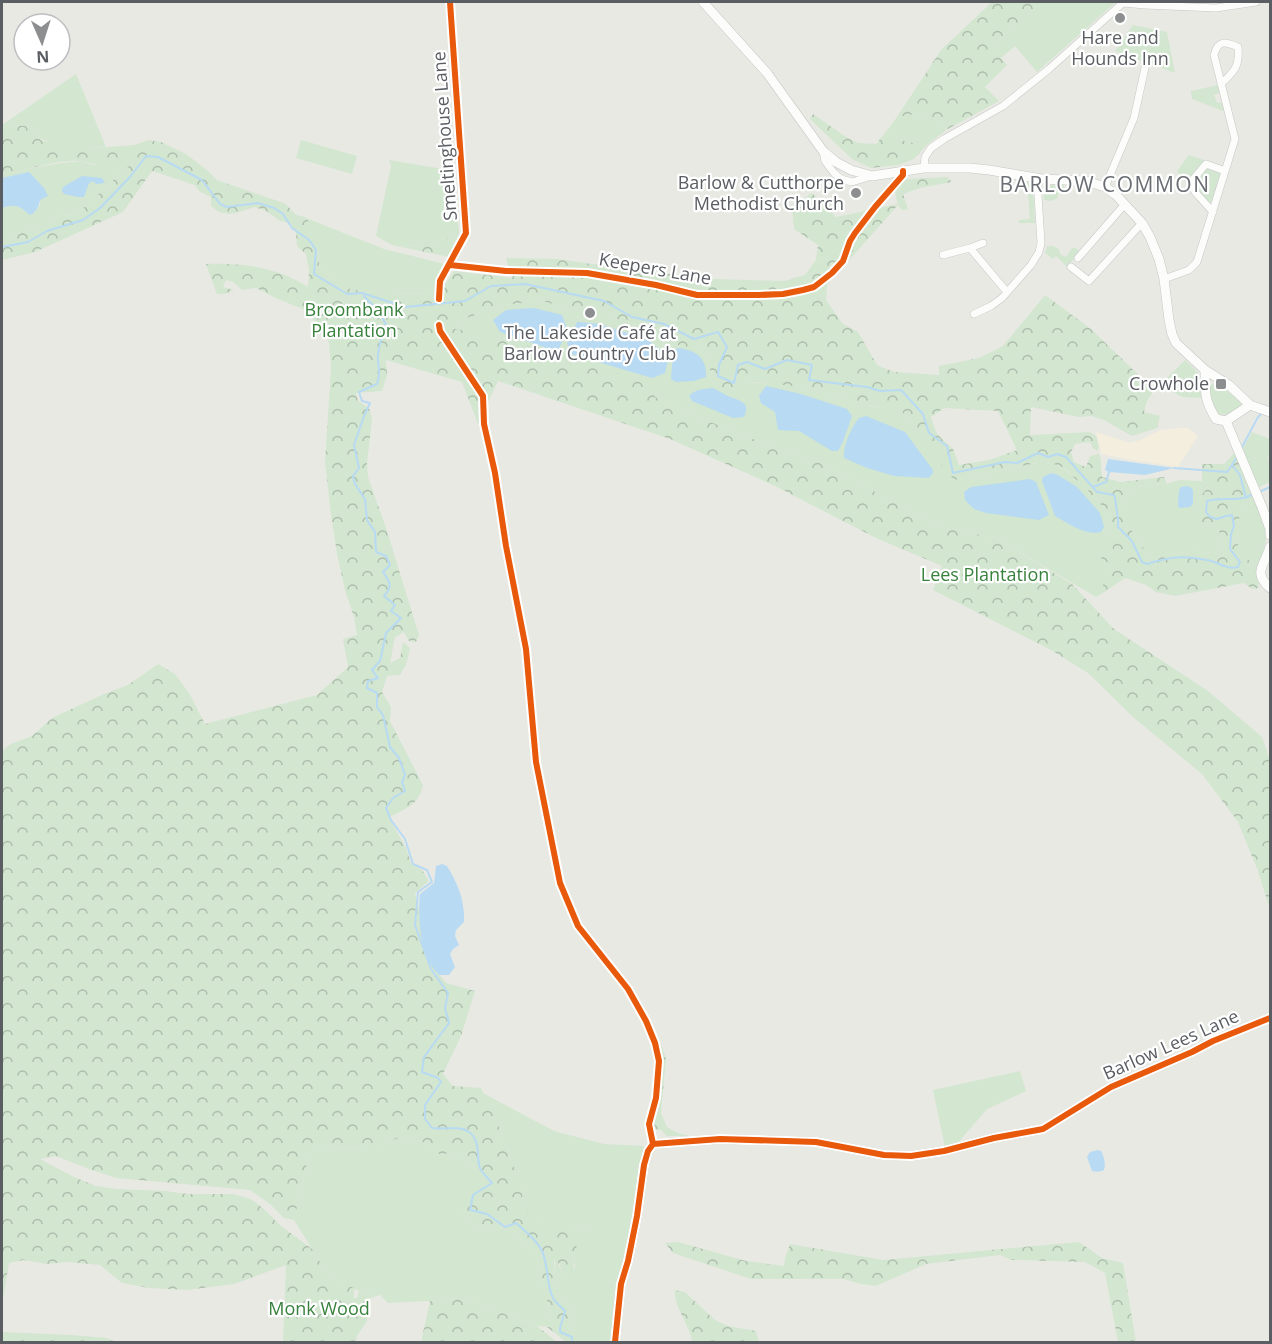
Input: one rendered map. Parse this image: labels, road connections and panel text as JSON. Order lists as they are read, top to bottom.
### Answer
{
  "streets": {
    "street": ["Smeltinghouse Lane", "Keepers Lane", "Barlow Lees Lane"]
  },
  "crossings": [
    ["Smeltinghouse Lane", "Keepers Lane"]
  ],
  "districts": ["BARLOW COMMON"],
  "parks": ["Broombank Plantation", "Lees Plantation", "Monk Wood"],
  "places": {
    "other": ["Hare and Hounds Inn", "Barlow & Cutthorpe Methodist Church", "The Lakeside Café at Barlow Country Club"],
    "transit": ["Crowhole"]
  },
  "north": "bottom"
}
